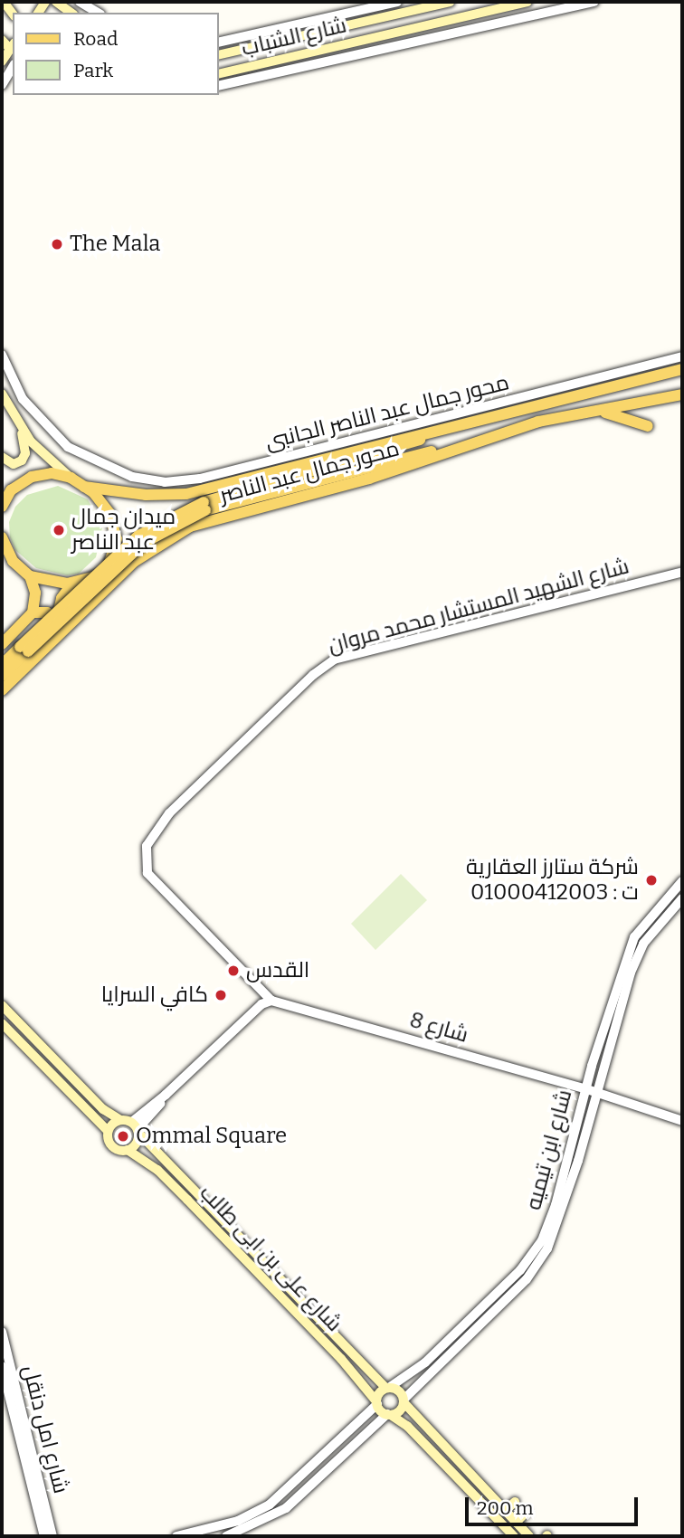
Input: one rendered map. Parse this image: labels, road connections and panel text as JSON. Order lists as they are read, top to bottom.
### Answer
{
  "streets": {
    "main road": ["شارع الشباب", "محور جمال عبد الناصر", "شارع على بن ابى طالب"],
    "street": [
      "محور جمال عبد الناصر الجانبى",
      "شارع الشهيد المستشار محمد مروان",
      "شارع 8",
      "شارع ابن تيميه",
      "شارع امل دنقل"
    ]
  },
  "crossings": [
    ["محور جمال عبد الناصر الجانبى", "محور جمال عبد الناصر"],
    ["شارع الشهيد المستشار محمد مروان", "شارع 8"],
    ["شارع 8", "شارع ابن تيميه"],
    ["شارع ابن تيميه", "شارع على بن ابى طالب"]
  ],
  "places": [
    "The Mala",
    "ميدان جمال عبد الناصر",
    "شركة ستارز العقارية ت : 01000412003",
    "القدس",
    "كافي السرايا",
    "Ommal Square"
  ],
  "legend": ["Road", "Park"],
  "scale_bar": "200 m"
}
